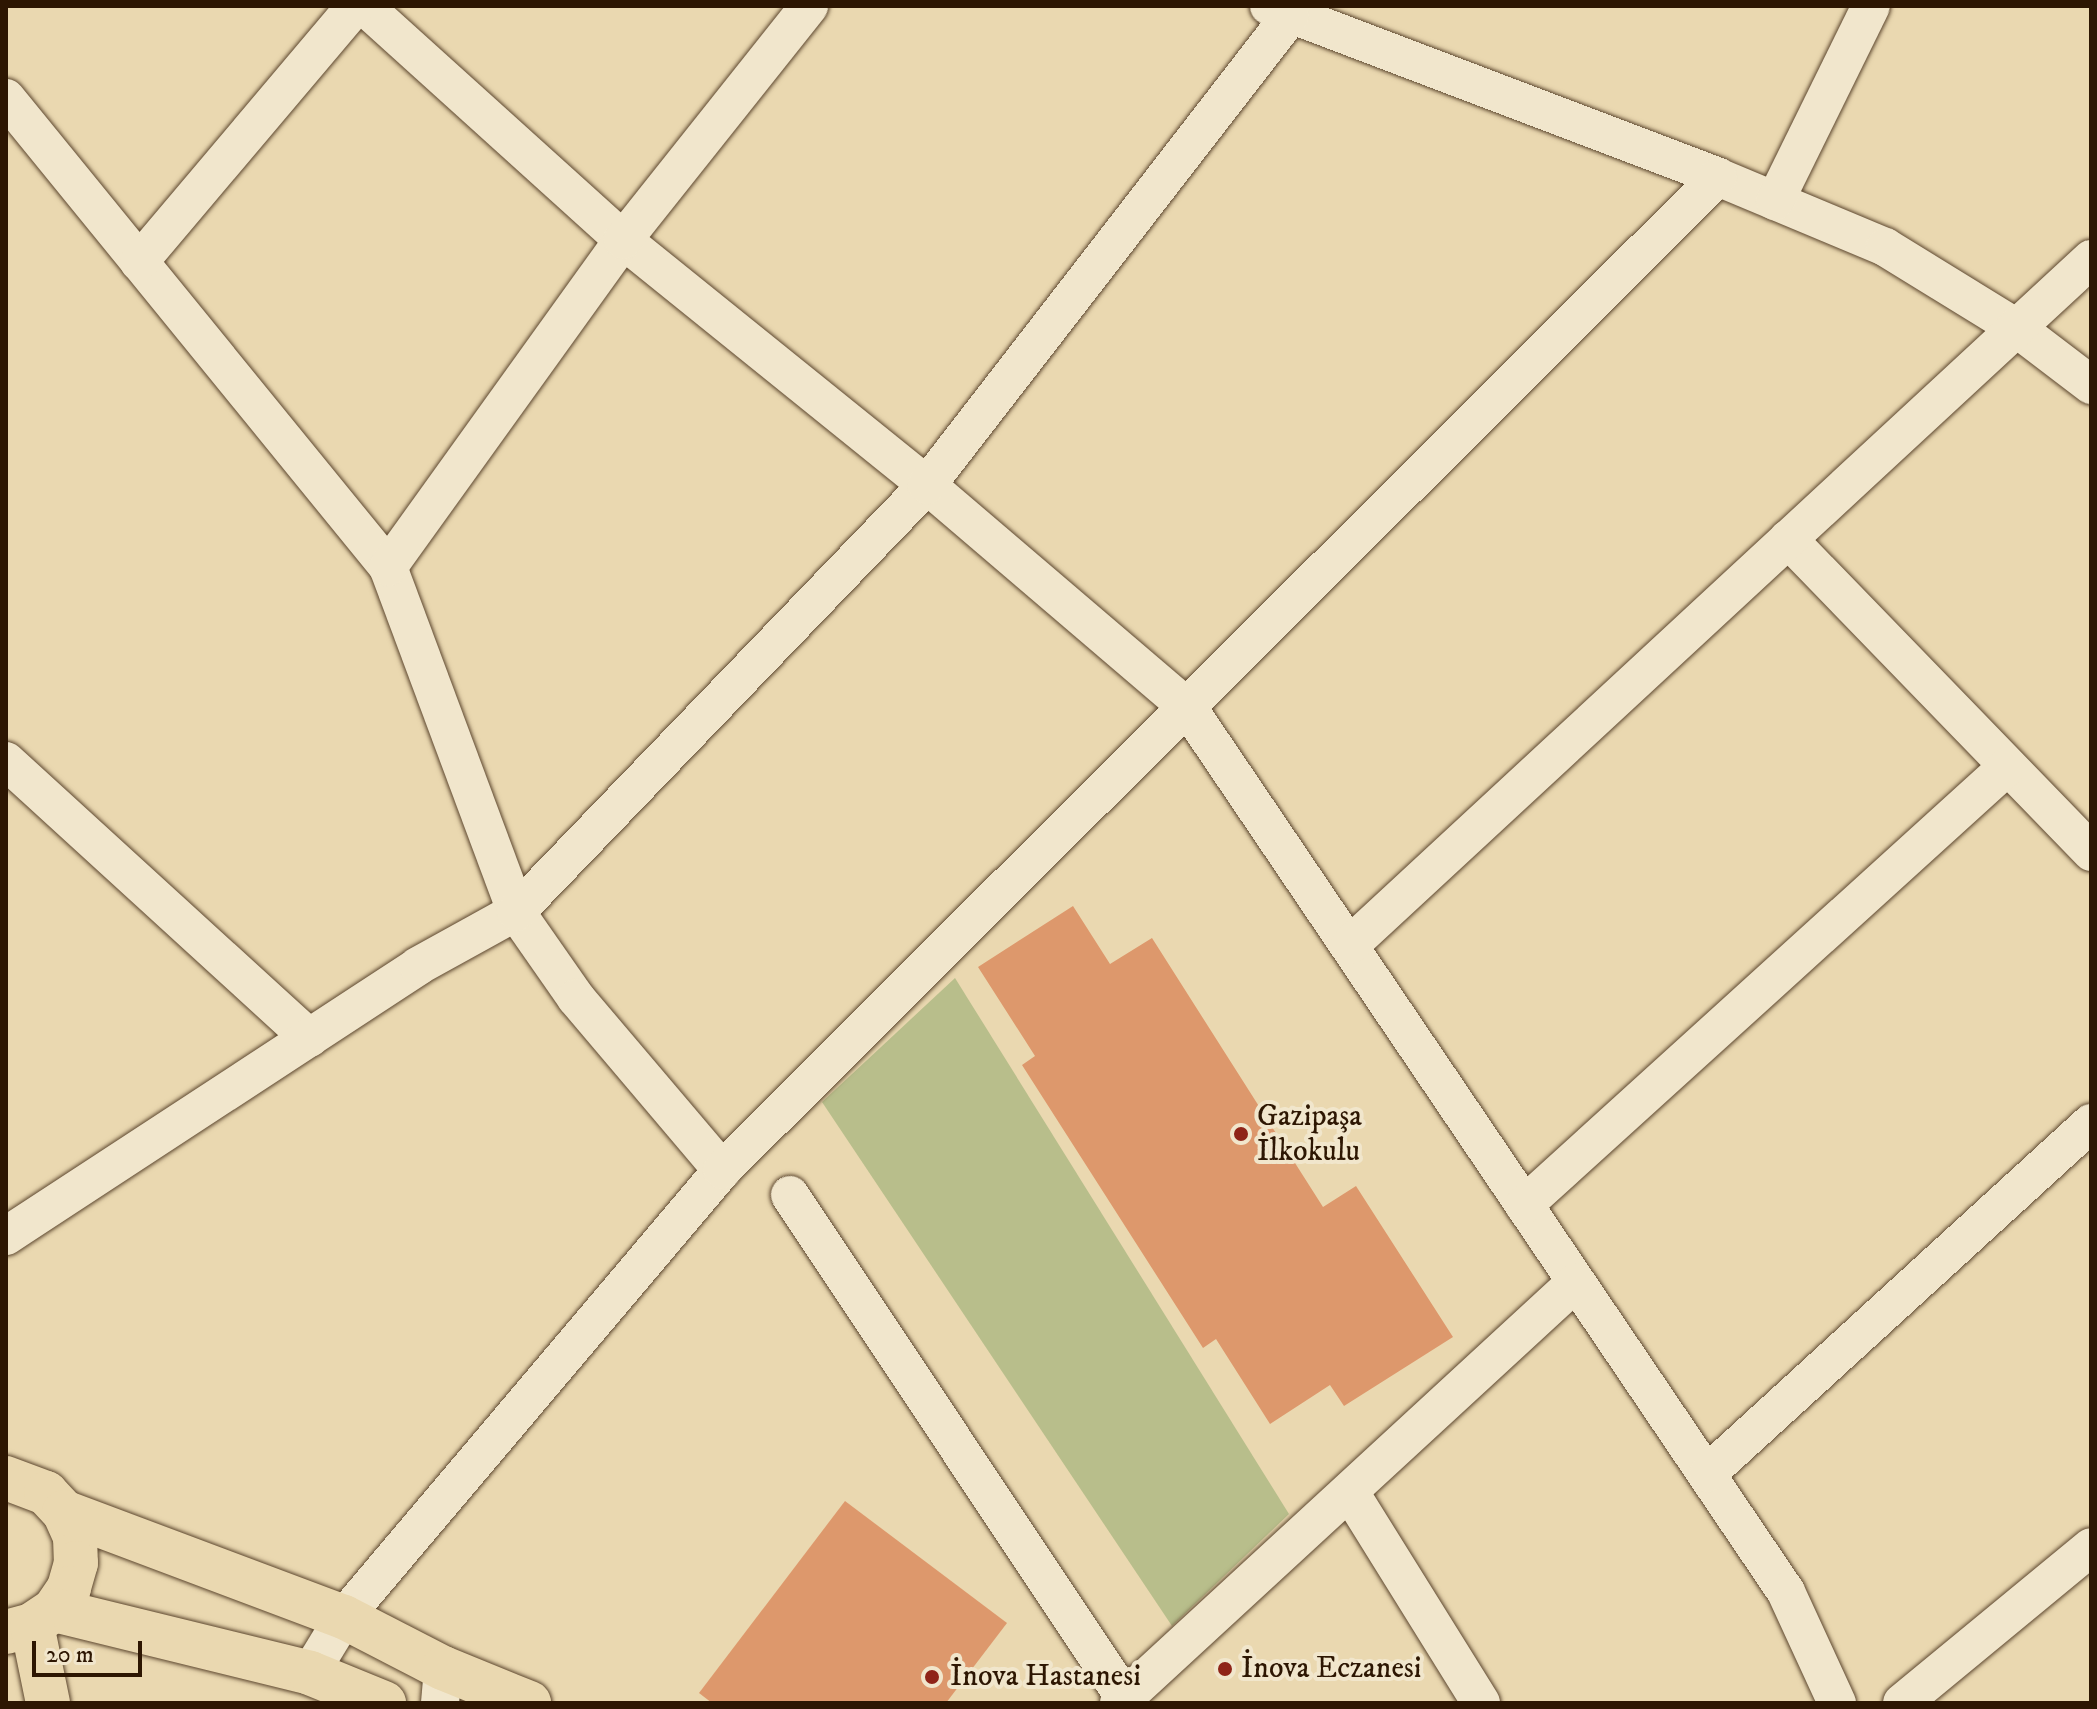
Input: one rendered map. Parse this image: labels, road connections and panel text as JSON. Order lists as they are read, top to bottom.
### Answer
{
  "places": ["Gazipaşa İlkokulu", "İnova Eczanesi", "İnova Hastanesi"],
  "scale_bar": "20 m"
}
